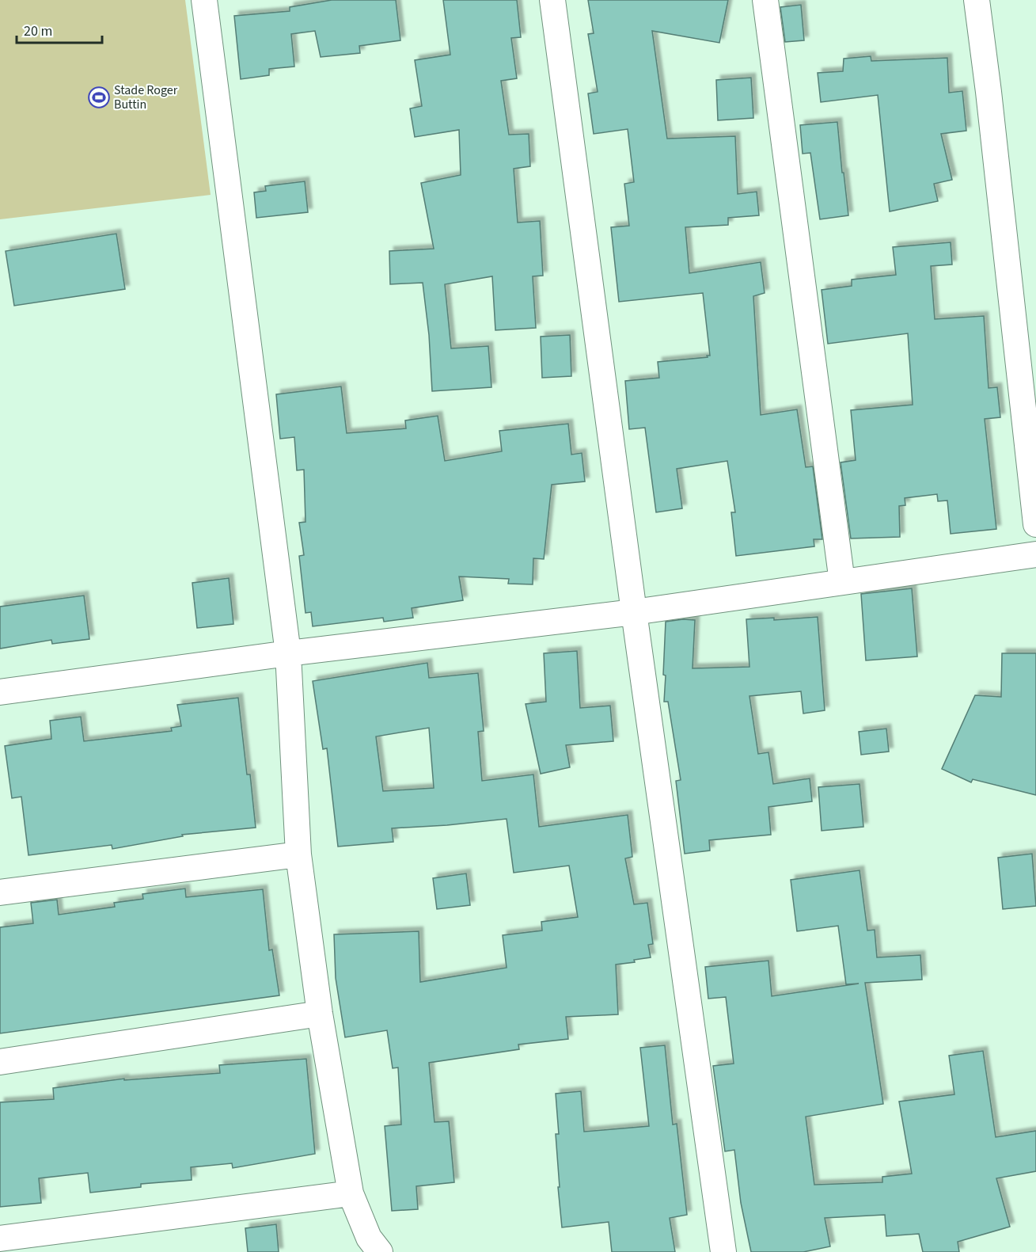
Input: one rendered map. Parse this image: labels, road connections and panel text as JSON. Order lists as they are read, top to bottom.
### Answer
{
  "places": {
    "sports": ["Stade Roger Buttin"]
  },
  "scale_bar": "20 m"
}
